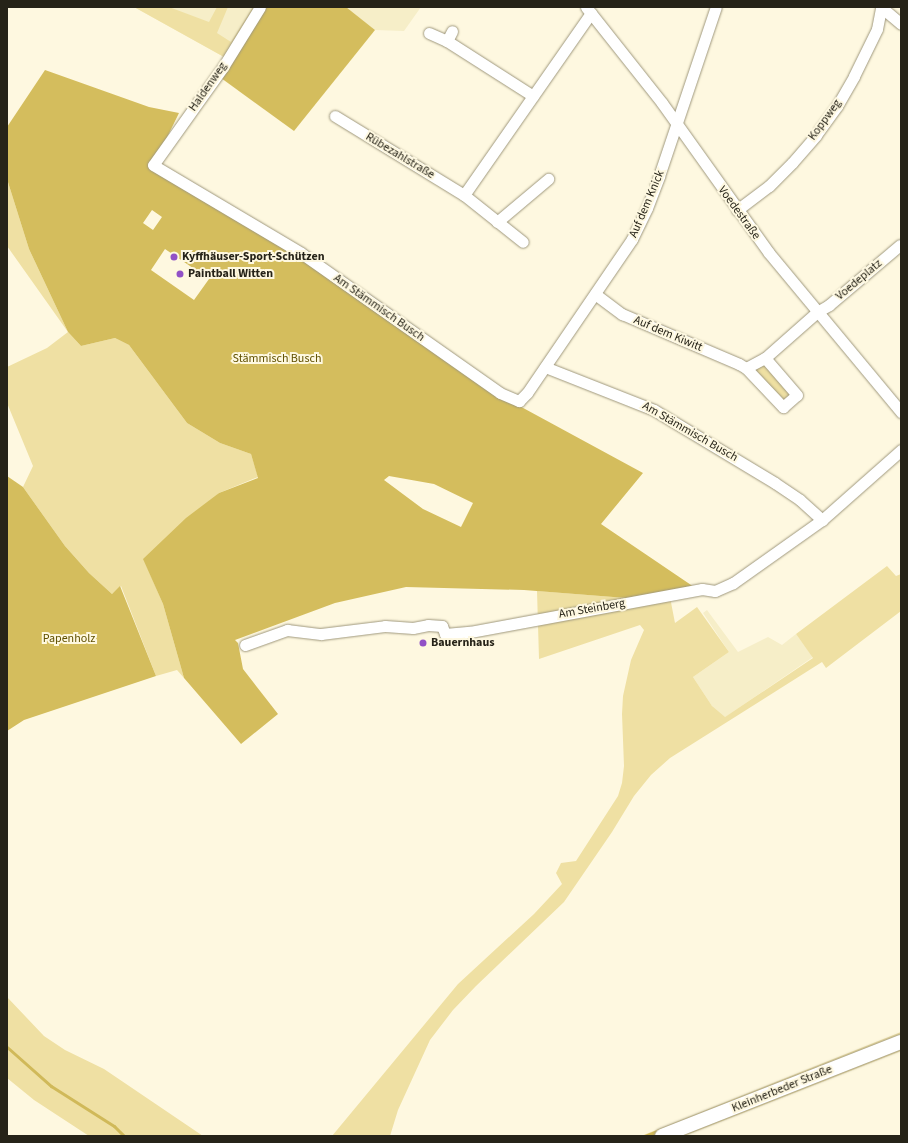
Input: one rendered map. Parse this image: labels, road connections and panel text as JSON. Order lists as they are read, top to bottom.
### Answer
{
  "streets": {
    "street": [
      "Haldenweg",
      "Koppweg",
      "Rübezahlstraße",
      "Auf dem Knick",
      "Voedestraße",
      "Voedeplatz",
      "Am Stämmisch Busch",
      "Auf dem Kiwitt",
      "Am Steinberg",
      "Kleinherbeder Straße"
    ]
  },
  "crossings": [
    ["Haldenweg", "Am Stämmisch Busch"],
    ["Koppweg", "Voedestraße"],
    ["Auf dem Knick", "Voedestraße"],
    ["Auf dem Knick", "Am Stämmisch Busch"],
    ["Auf dem Knick", "Auf dem Kiwitt"],
    ["Voedestraße", "Voedeplatz"],
    ["Am Stämmisch Busch", "Am Steinberg"]
  ],
  "parks": ["Stämmisch Busch", "Papenholz"],
  "places": ["Kyffhäuser-Sport-Schützen", "Paintball Witten", "Bauernhaus"]
}
